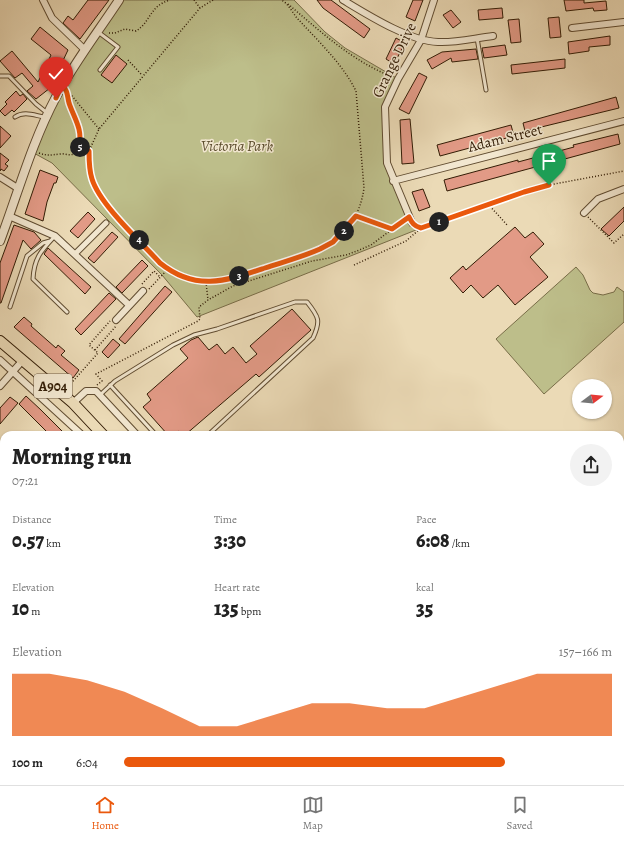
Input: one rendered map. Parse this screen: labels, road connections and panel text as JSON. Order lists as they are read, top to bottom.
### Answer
{
  "streets": {
    "main road": ["A904"],
    "street": ["Grange Drive", "Adam Street"]
  },
  "crossings": [
    ["Grange Drive", "Adam Street"]
  ],
  "parks": ["Victoria Park"],
  "north": "right",
  "page": {
    "pins": [
      "5",
      "1",
      "2",
      "4",
      "3"
    ],
    "heading": ["Morning run", "07:21"],
    "stats": [
      ["Distance", "0.57 km"],
      ["Time", "3:30"],
      ["Pace", "6:08 /km"],
      ["Elevation", "10 m"],
      ["Heart rate", "135 bpm"],
      ["kcal", "35"]
    ],
    "chart": ["Elevation", "157–166 m"],
    "list": [
      {
        "name": "100 m",
        "note": "6:04"
      }
    ],
    "tabs": ["Home", "Map", "Saved"]
  }
}
